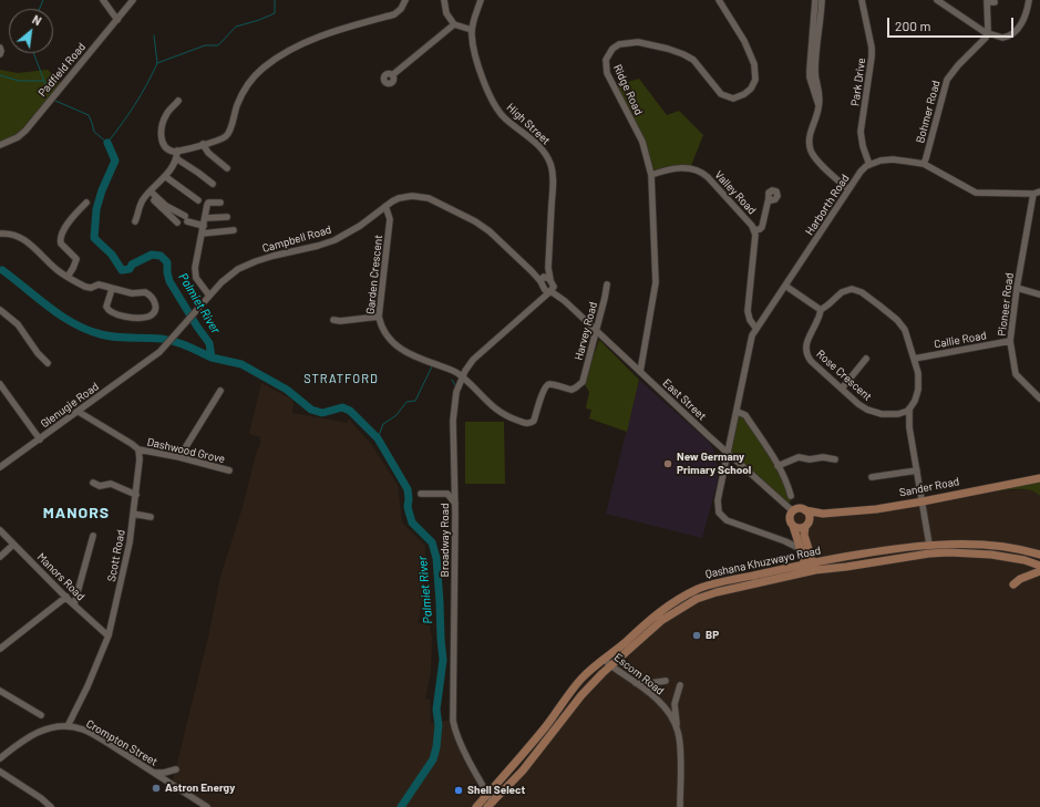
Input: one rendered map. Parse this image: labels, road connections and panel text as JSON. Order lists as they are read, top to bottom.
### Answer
{
  "streets": {
    "main road": ["Sander Road", "Qashana Khuzwayo Road"],
    "street": [
      "Padfield Road",
      "Park Drive",
      "Ridge Road",
      "Bohmer Road",
      "High Street",
      "Valley Road",
      "Harborth Road",
      "Campbell Road",
      "Garden Crescent",
      "Pioneer Road",
      "Harvey Road",
      "Callie Road",
      "Rose Crescent",
      "East Street",
      "Glenugie Road",
      "Dashwood Grove",
      "Broadway Road",
      "Scott Road",
      "Manors Road",
      "Escom Road",
      "Crompton Street"
    ]
  },
  "crossings": [
    ["Park Drive", "Harborth Road"],
    ["Ridge Road", "Valley Road"],
    ["Ridge Road", "East Street"],
    ["High Street", "Campbell Road"],
    ["High Street", "East Street"],
    ["High Street", "Broadway Road"],
    ["Valley Road", "Harborth Road"],
    ["Harborth Road", "East Street"],
    ["Campbell Road", "Garden Crescent"],
    ["Campbell Road", "East Street"],
    ["Campbell Road", "Glenugie Road"],
    ["Campbell Road", "Broadway Road"],
    ["Garden Crescent", "Harvey Road"],
    ["Garden Crescent", "Broadway Road"],
    ["Pioneer Road", "Callie Road"],
    ["Harvey Road", "East Street"],
    ["Callie Road", "Rose Crescent"],
    ["East Street", "Sander Road"],
    ["East Street", "Broadway Road"],
    ["Dashwood Grove", "Scott Road"],
    ["Broadway Road", "Qashana Khuzwayo Road"],
    ["Scott Road", "Manors Road"],
    ["Scott Road", "Crompton Street"],
    ["Qashana Khuzwayo Road", "Escom Road"]
  ],
  "districts": ["STRATFORD", "MANORS"],
  "water": ["Palmiet River"],
  "places": [
    "New Germany Primary School",
    "BP",
    "Astron Energy",
    "Shell Select"
  ],
  "scale_bar": "200 m",
  "north": "top right"
}
